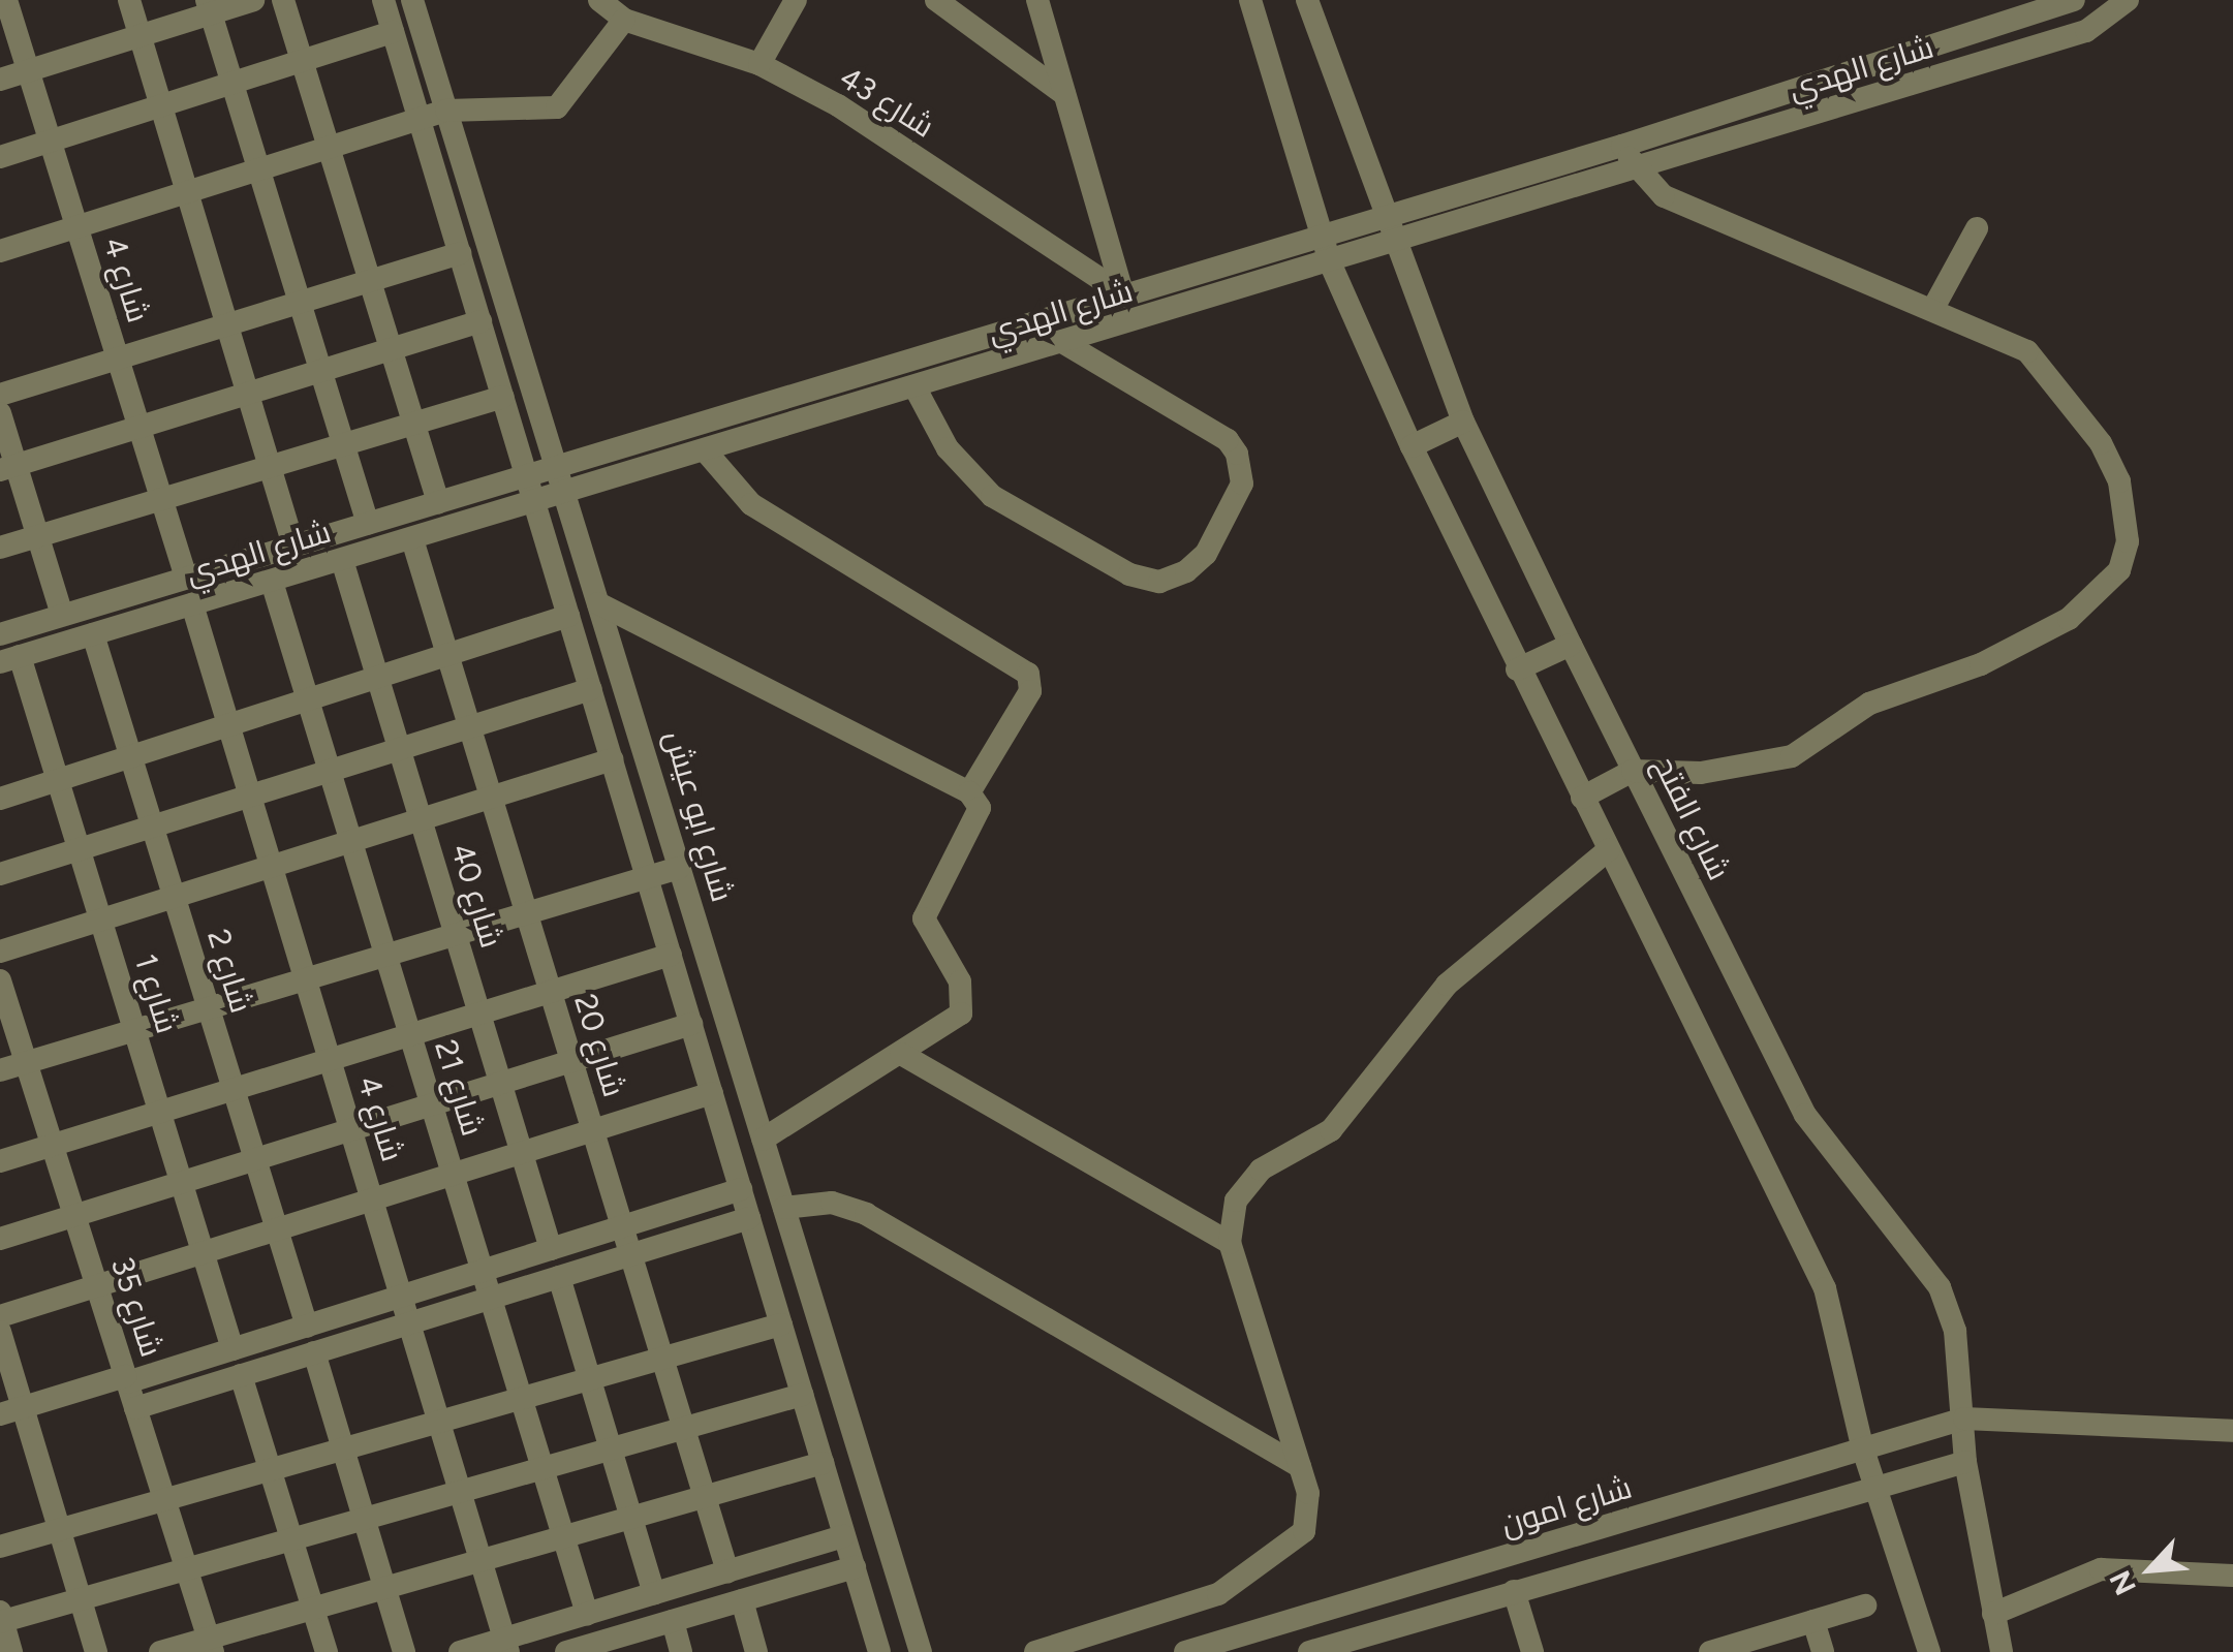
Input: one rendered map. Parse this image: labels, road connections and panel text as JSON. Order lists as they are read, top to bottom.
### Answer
{
  "streets": {
    "street": [
      "شارع الهدي",
      "شارع 43",
      "شارع 4",
      "شارع ابو عيش",
      "شارع الفتح",
      "شارع 40",
      "شارع 2",
      "شارع 1",
      "شارع 20",
      "شارع 21",
      "شارع 35",
      "شارع امون"
    ]
  },
  "crossings": [
    ["شارع الهدي", "شارع 43"],
    ["شارع الهدي", "شارع 4"],
    ["شارع الهدي", "شارع ابو عيش"],
    ["شارع الهدي", "شارع الفتح"],
    ["شارع الهدي", "شارع 40"],
    ["شارع الهدي", "شارع 2"],
    ["شارع الهدي", "شارع 1"],
    ["شارع الهدي", "شارع 20"],
    ["شارع الهدي", "شارع 21"],
    ["شارع الفتح", "شارع امون"]
  ],
  "north": "bottom left"
}
